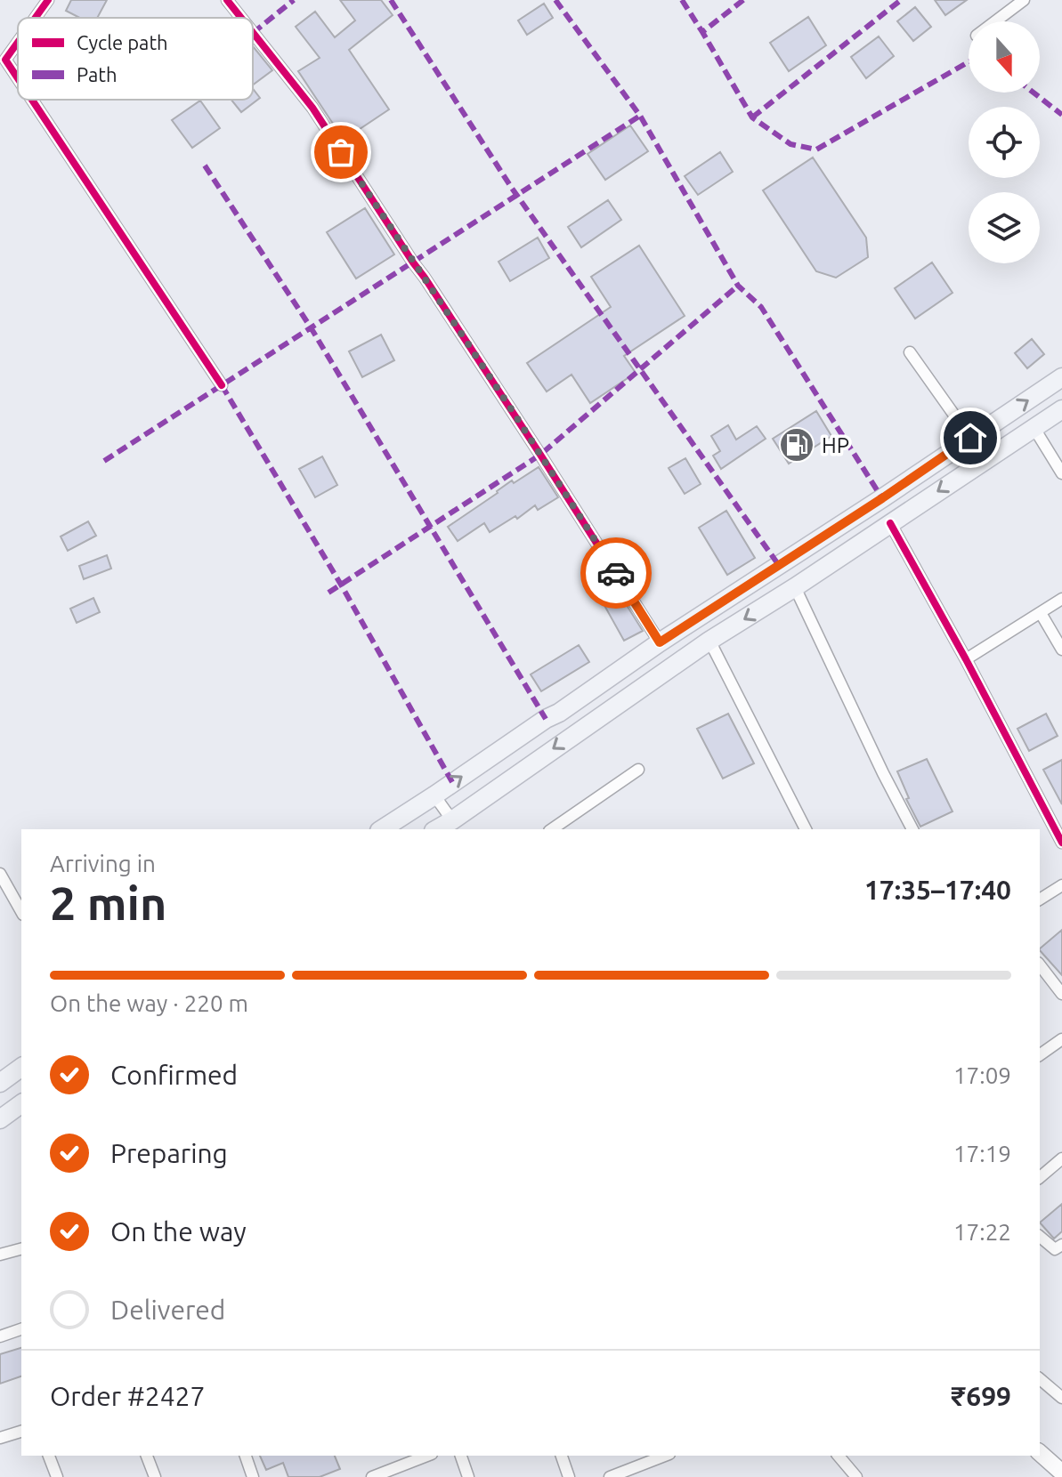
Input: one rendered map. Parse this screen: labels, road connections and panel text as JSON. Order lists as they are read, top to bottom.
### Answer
{
  "places": {
    "fuel station": ["HP"]
  },
  "legend": ["Cycle path", "Path"],
  "north": "bottom",
  "page": {
    "heading": ["2 min", "Arriving in", "17:35–17:40"],
    "panel": ["Order #2427", "₹699"],
    "bar": "On the way · 220 m",
    "list": [
      ["Confirmed", "17:09"],
      ["Preparing", "17:19"],
      ["On the way", "17:22"],
      "Delivered"
    ]
  }
}
